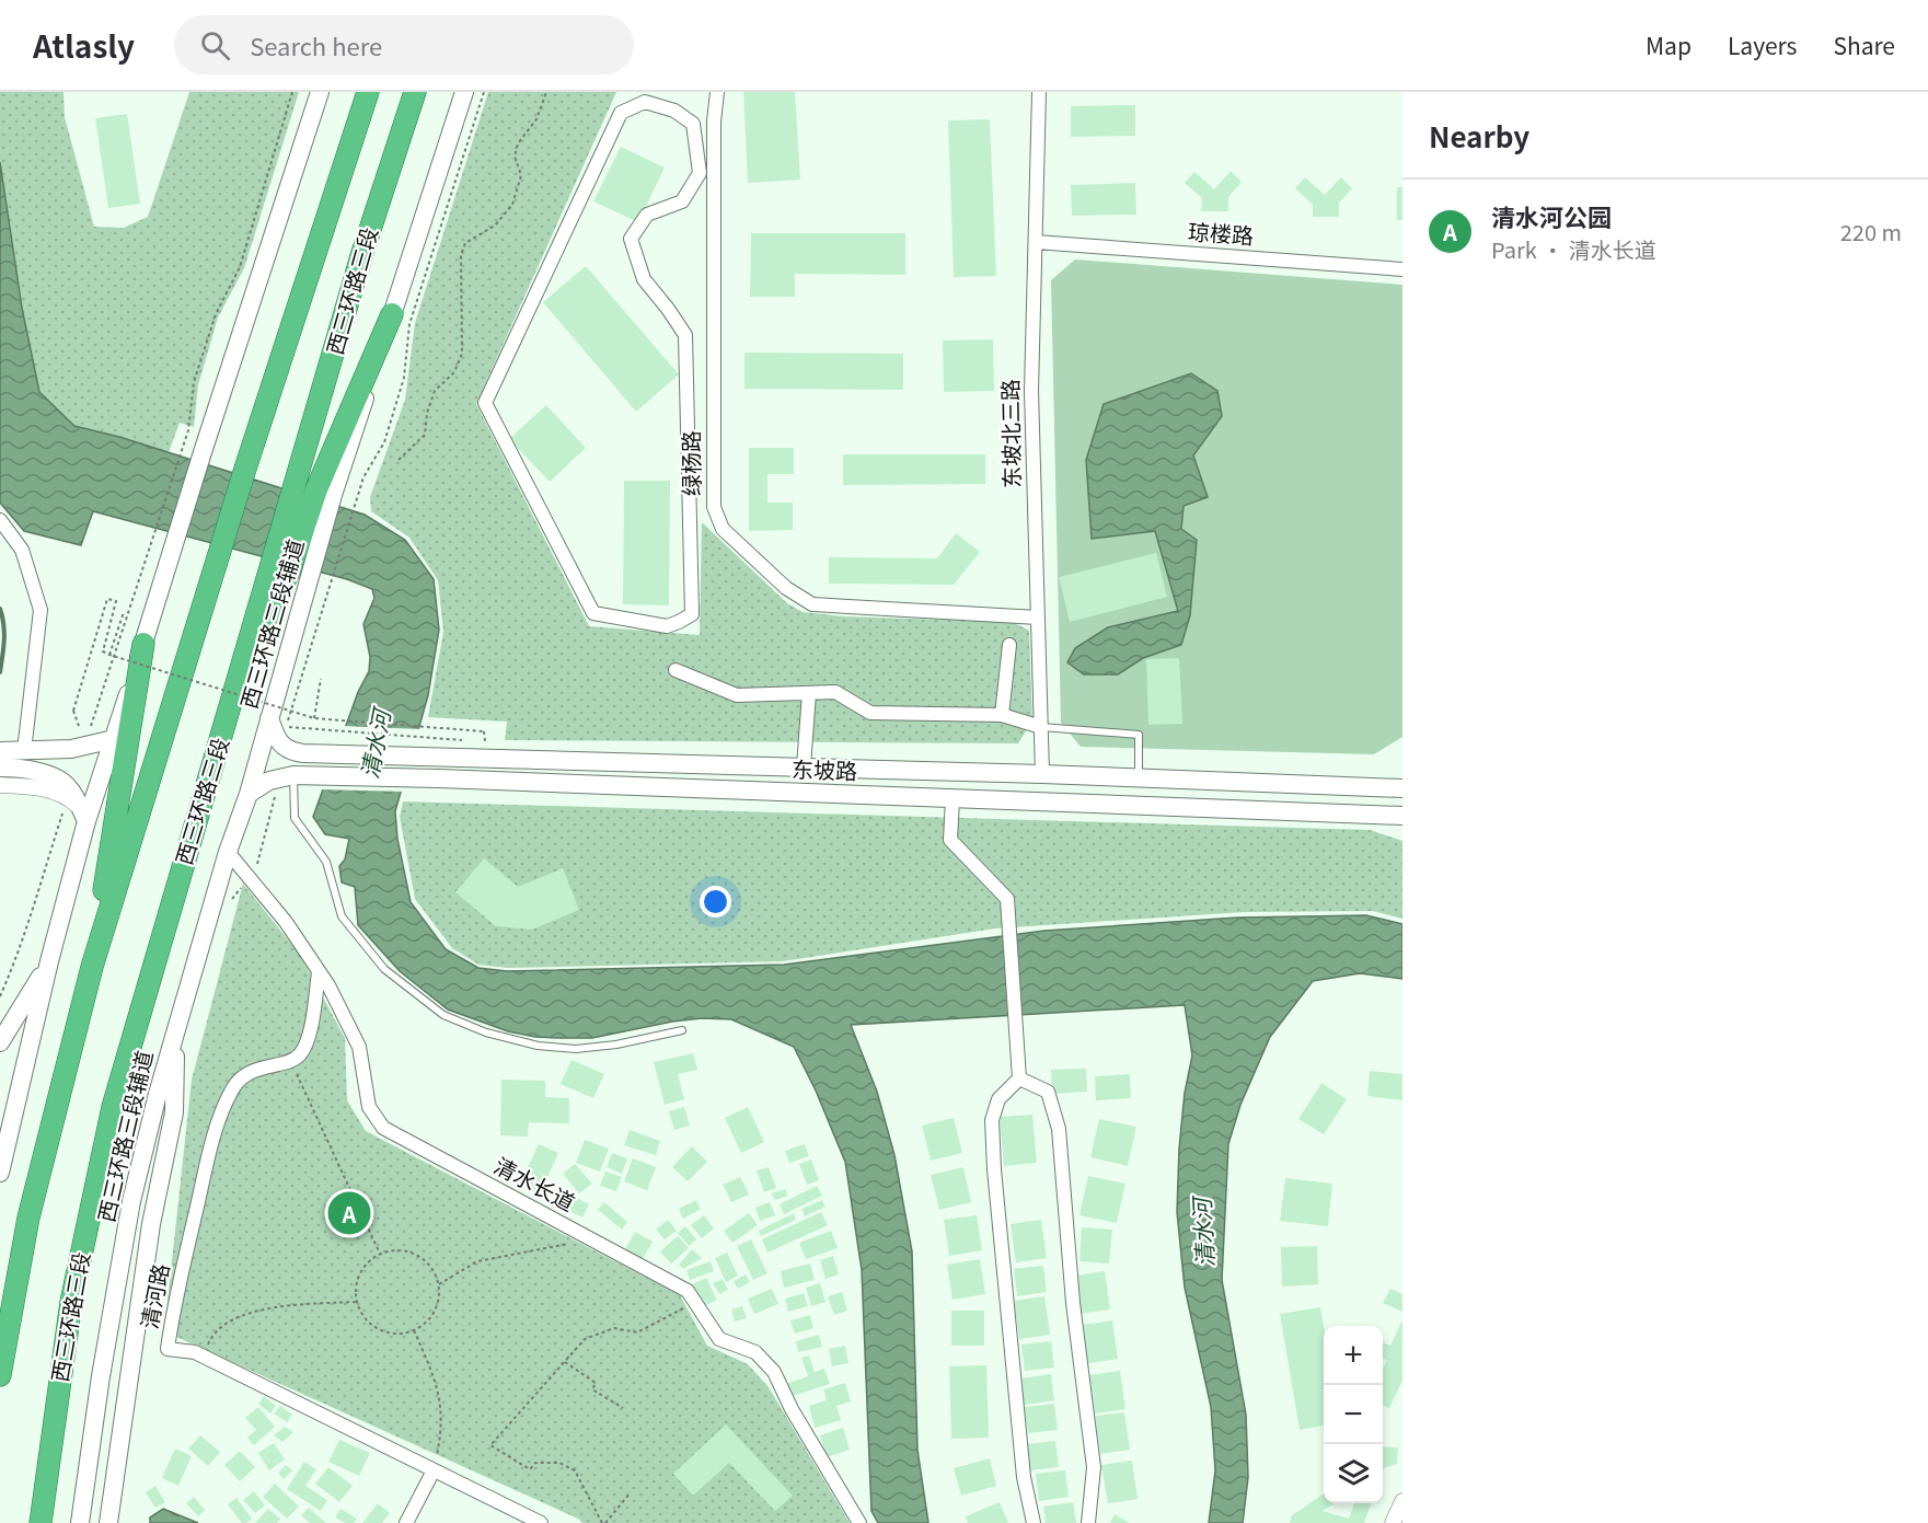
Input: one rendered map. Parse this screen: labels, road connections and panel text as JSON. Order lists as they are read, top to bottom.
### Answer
{
  "streets": {
    "highway": ["西三环路三段"],
    "main road": ["西三环路三段辅道", "东坡路"],
    "street": [
      "琼楼路",
      "东坡北三路",
      "绿杨路",
      "清水长道",
      "清河路"
    ]
  },
  "crossings": [
    ["琼楼路", "东坡北三路"],
    ["西三环路三段", "西三环路三段辅道"],
    ["东坡北三路", "绿杨路"],
    ["东坡北三路", "东坡路"],
    ["西三环路三段辅道", "东坡路"],
    ["西三环路三段辅道", "清水长道"]
  ],
  "water": ["清水河"],
  "page": {
    "header": "Atlasly",
    "search": "Search here",
    "nav": ["Map", "Layers", "Share"],
    "heading": "Nearby",
    "list": [
      {
        "mark": "A",
        "name": "清水河公园",
        "note": "Park · 清水长道",
        "value": "220 m"
      }
    ],
    "pins": "A",
    "map_buttons": ["+", "−"]
  }
}
